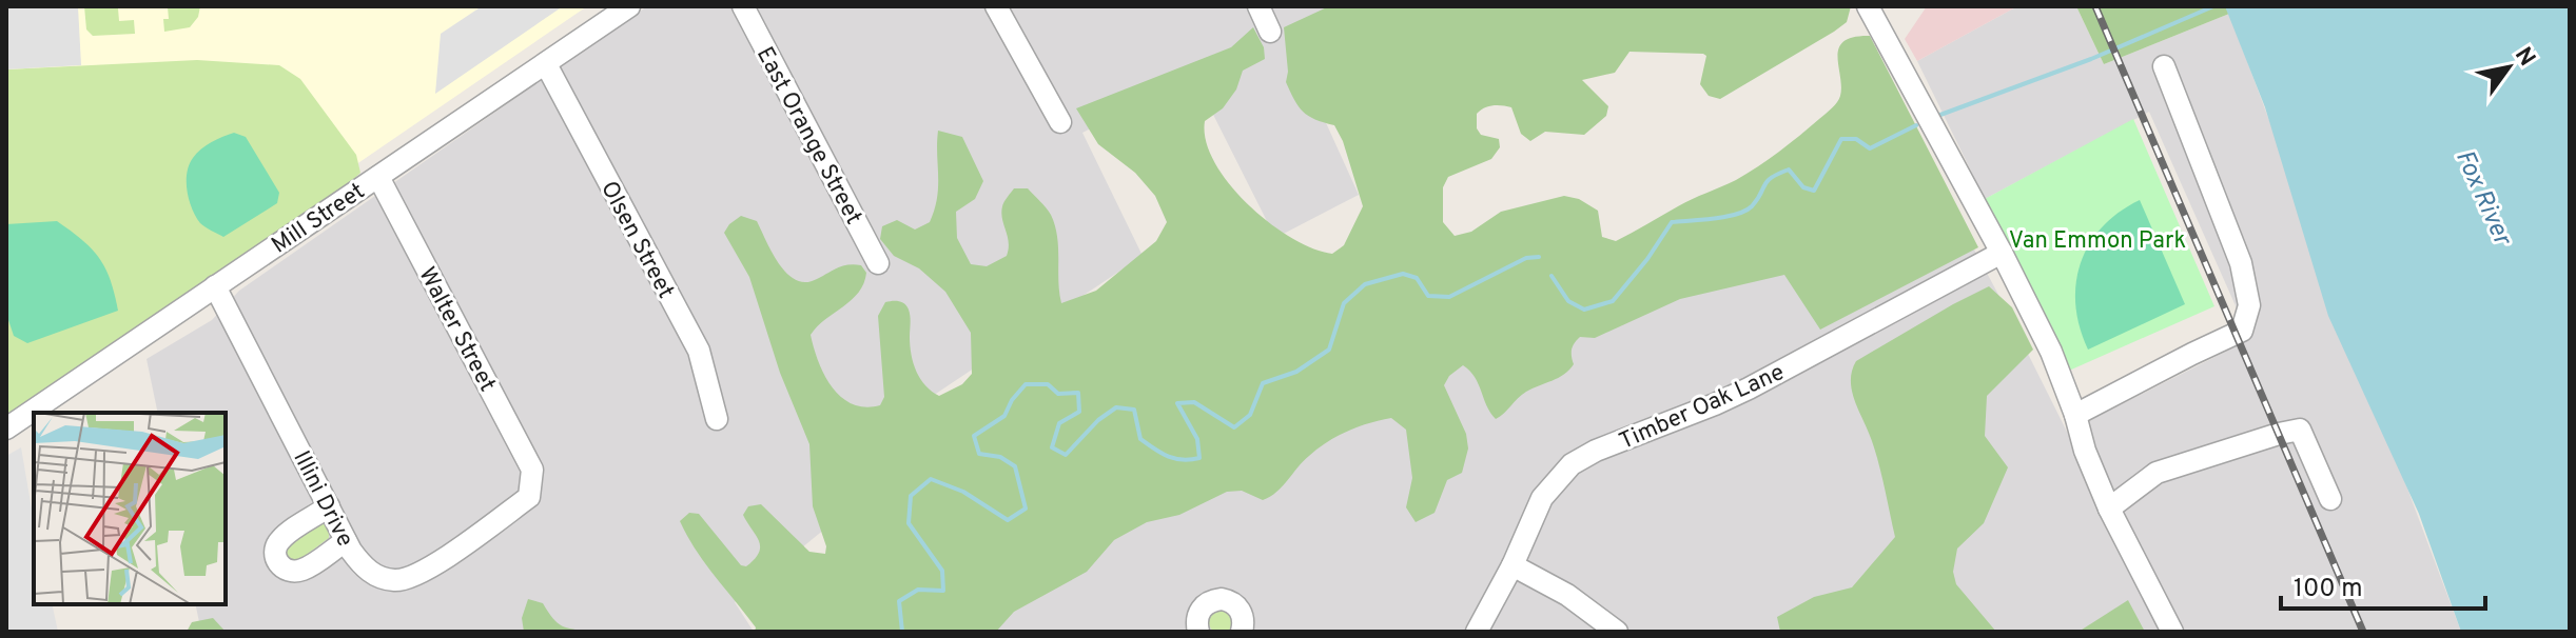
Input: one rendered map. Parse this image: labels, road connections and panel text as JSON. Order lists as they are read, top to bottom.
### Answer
{
  "streets": {
    "street": [
      "East Orange Street",
      "Mill Street",
      "Olsen Street",
      "Walter Street",
      "Timber Oak Lane",
      "Illini Drive"
    ]
  },
  "crossings": [
    ["Mill Street", "Olsen Street"],
    ["Mill Street", "Walter Street"],
    ["Mill Street", "Illini Drive"],
    ["Walter Street", "Illini Drive"]
  ],
  "water": ["Fox River"],
  "parks": ["Van Emmon Park"],
  "scale_bar": "100 m",
  "north": "top right"
}
